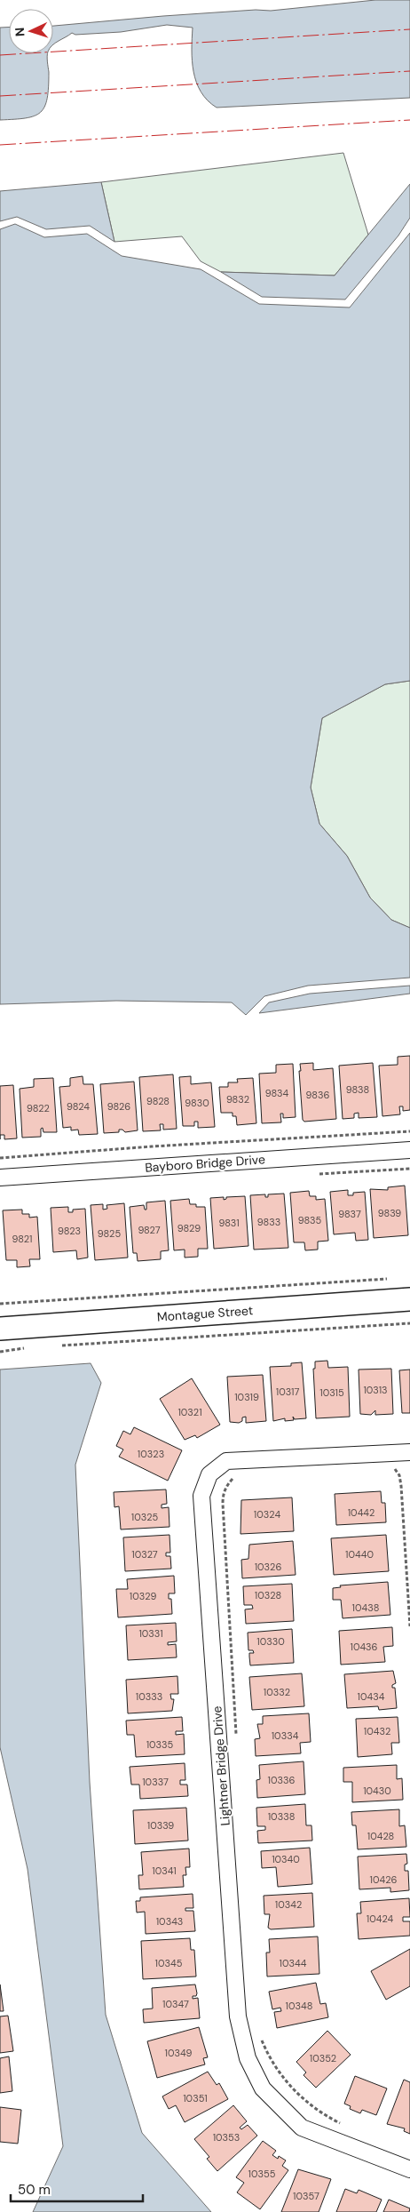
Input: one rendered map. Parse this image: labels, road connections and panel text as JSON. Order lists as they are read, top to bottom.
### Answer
{
  "streets": {
    "street": ["Bayboro Bridge Drive", "Montague Street", "Lightner Bridge Drive"]
  },
  "house_numbers": [
    "9838",
    "9834",
    "9836",
    "9832",
    "9828",
    "9830",
    "9824",
    "9826",
    "9822",
    "9839",
    "9837",
    "9835",
    "9833",
    "9831",
    "9829",
    "9827",
    "9823",
    "9825",
    "9821",
    "10313",
    "10317",
    "10315",
    "10319",
    "10321",
    "10323",
    "10442",
    "10324",
    "10325",
    "10327",
    "10440",
    "10326",
    "10328",
    "10329",
    "10438",
    "10331",
    "10330",
    "10436",
    "10332",
    "10333",
    "10434",
    "10432",
    "10334",
    "10335",
    "10336",
    "10337",
    "10430",
    "10338",
    "10339",
    "10428",
    "10340",
    "10341",
    "10426",
    "10342",
    "10424",
    "10343",
    "10345",
    "10344",
    "10347",
    "10348",
    "10349",
    "10352",
    "10351",
    "10353",
    "10355",
    "10357"
  ],
  "scale_bar": "50 m",
  "north": "left"
}
